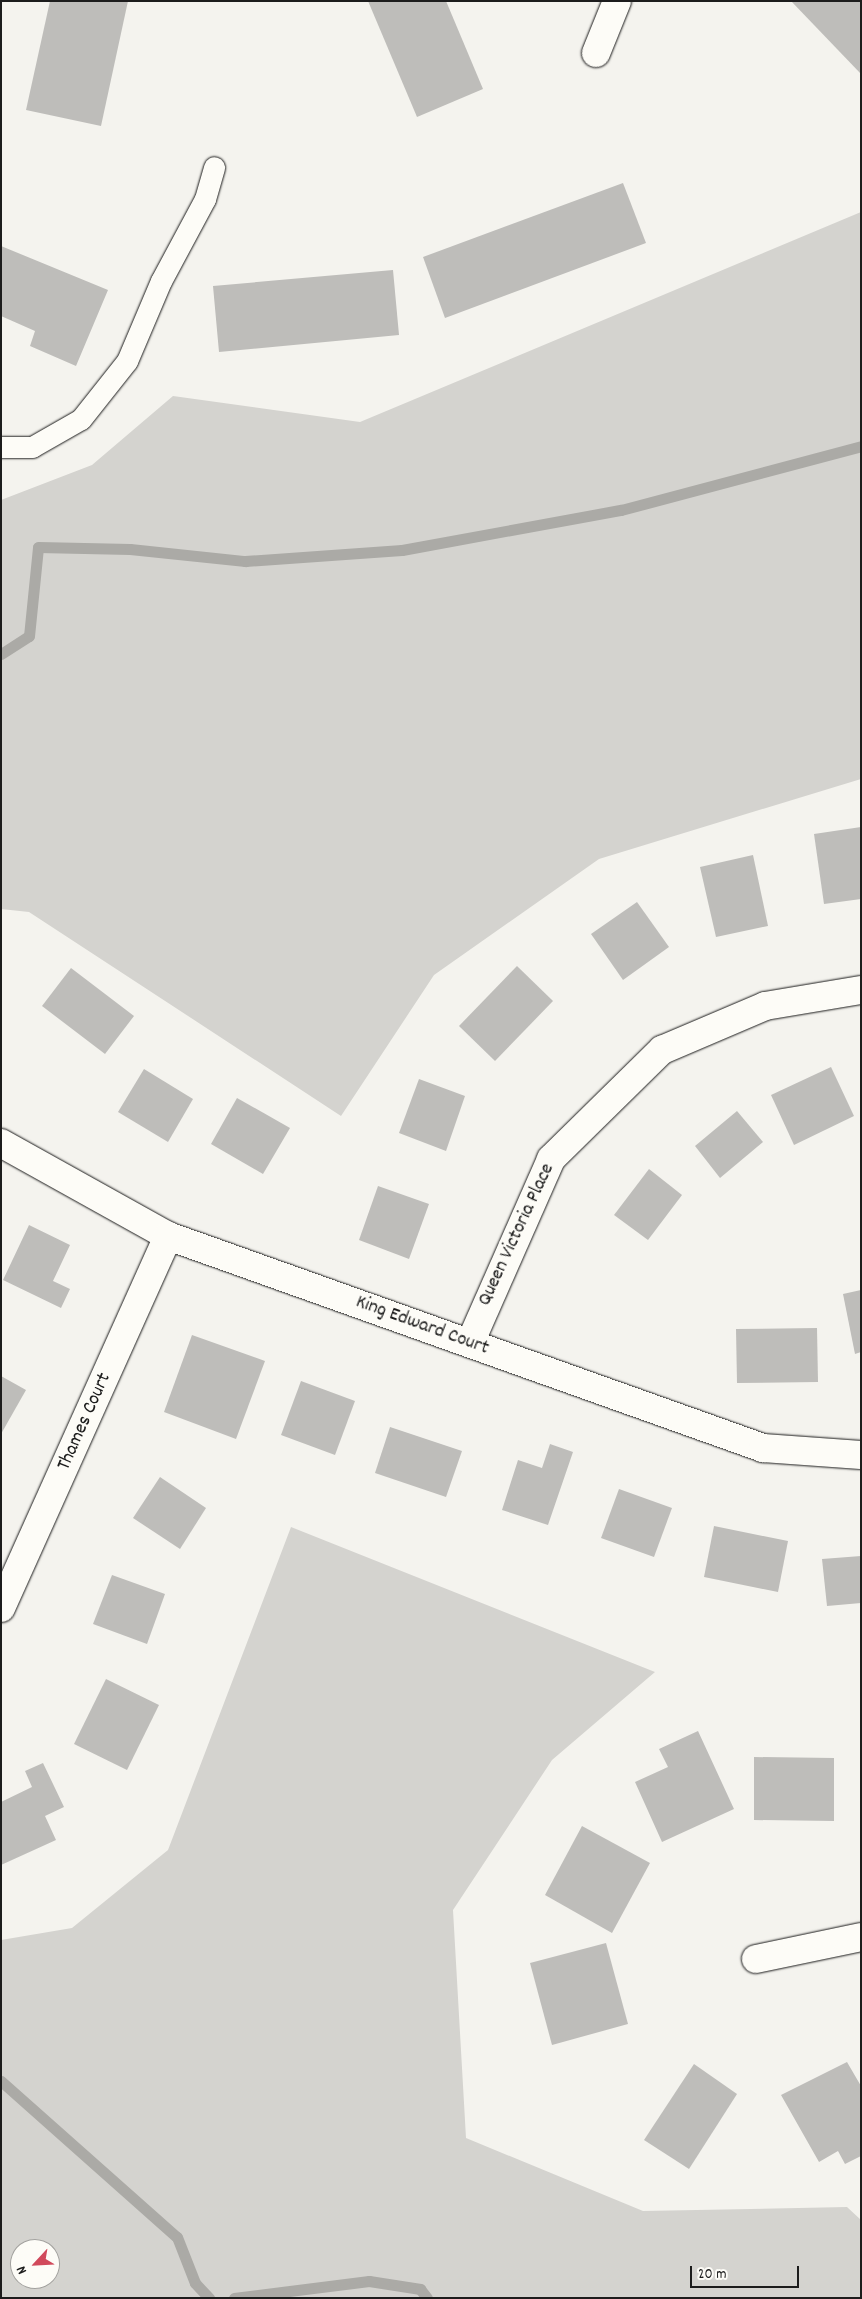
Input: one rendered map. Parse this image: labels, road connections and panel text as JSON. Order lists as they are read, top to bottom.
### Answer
{
  "streets": {
    "street": ["Queen Victoria Place", "King Edward Court", "Thames Court"]
  },
  "crossings": [
    ["Queen Victoria Place", "King Edward Court"],
    ["King Edward Court", "Thames Court"]
  ],
  "scale_bar": "20 m",
  "north": "bottom left"
}
